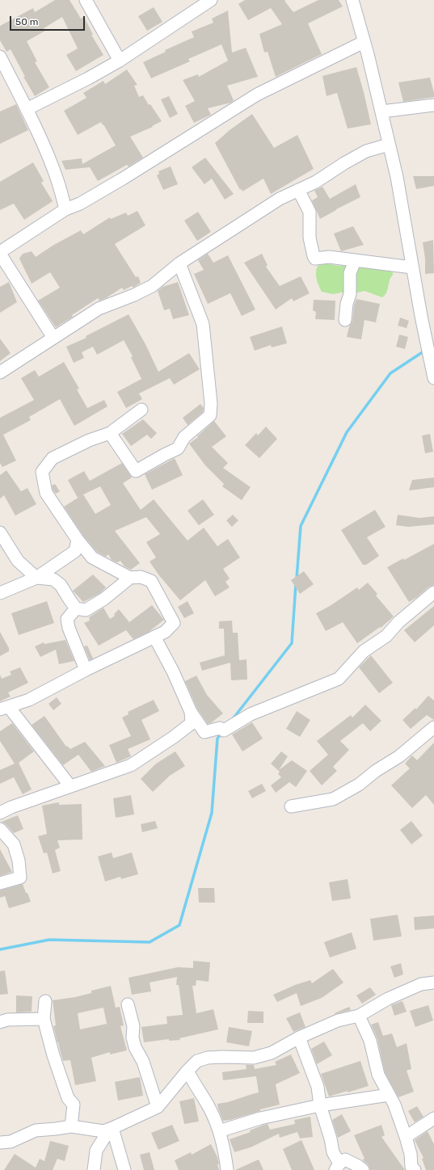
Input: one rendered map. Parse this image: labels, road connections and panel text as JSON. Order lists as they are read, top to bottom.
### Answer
{
  "scale_bar": "50 m"
}
